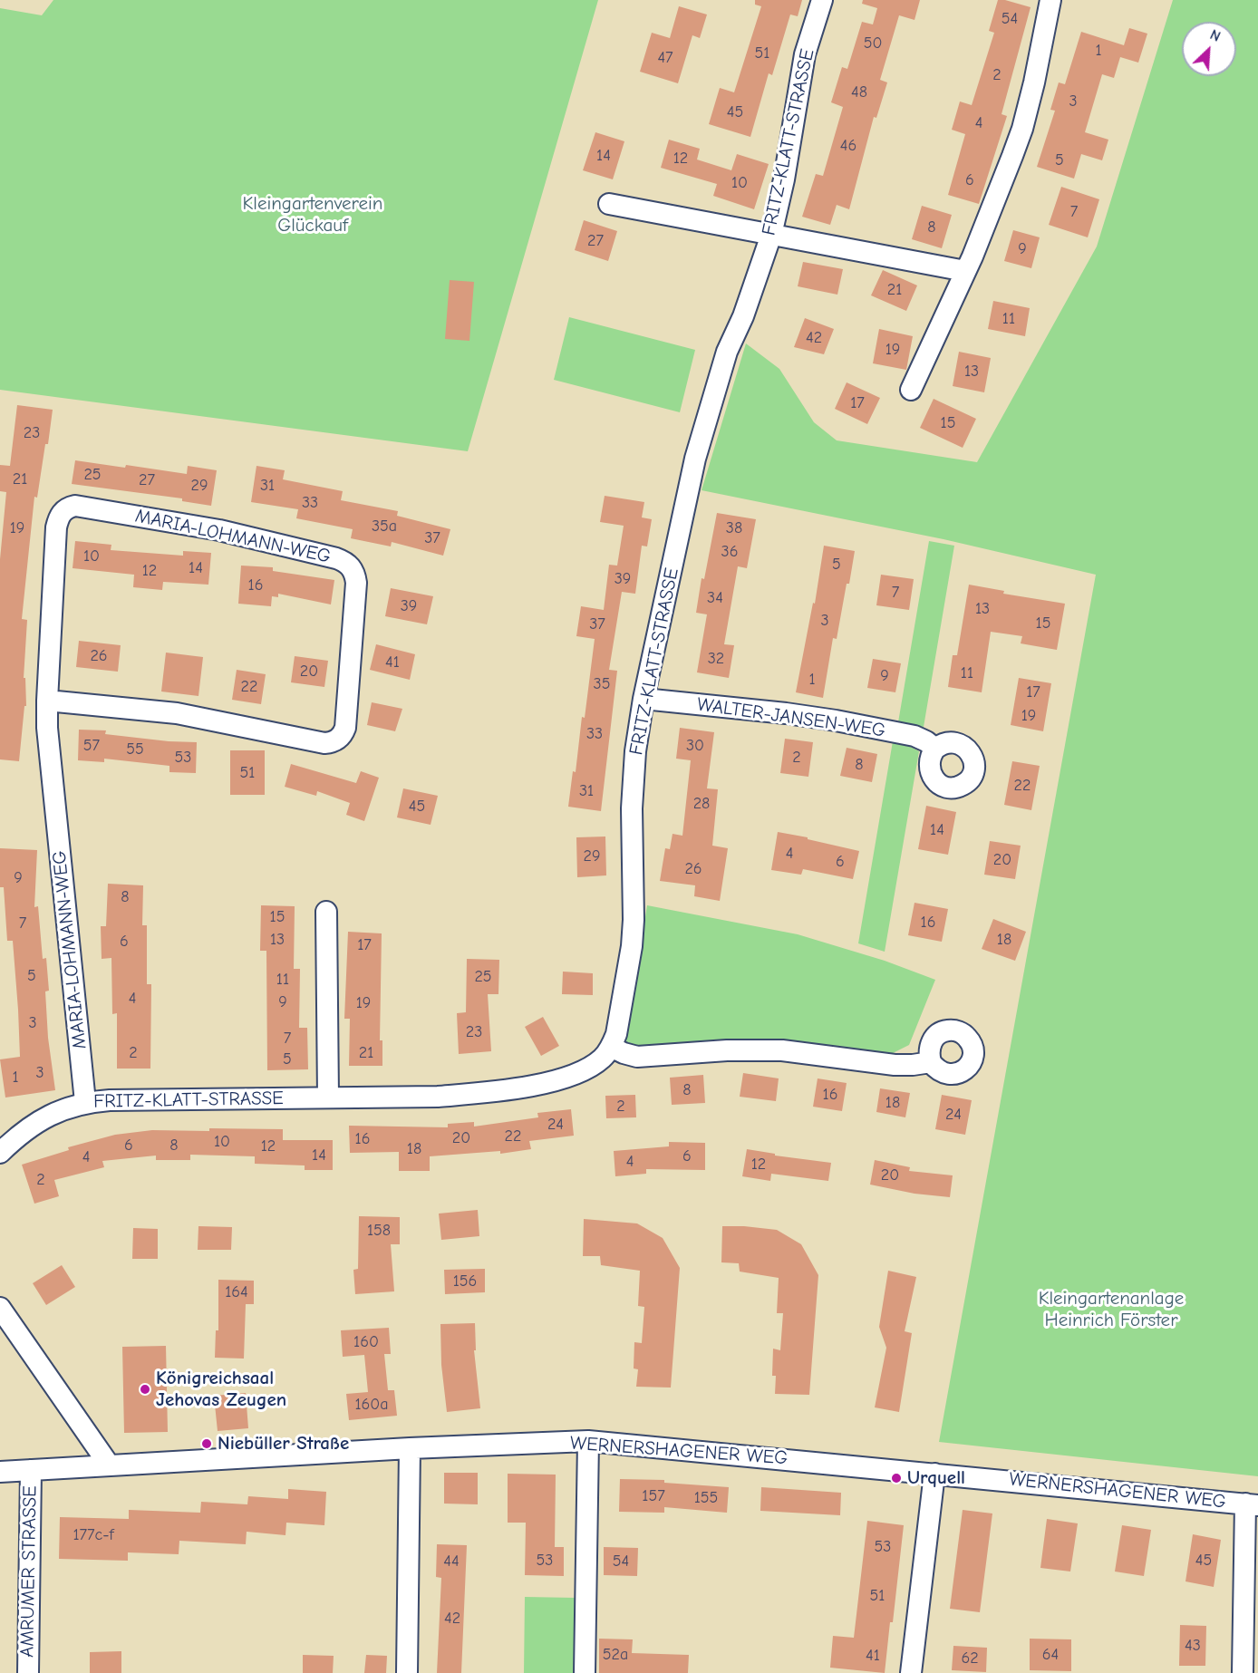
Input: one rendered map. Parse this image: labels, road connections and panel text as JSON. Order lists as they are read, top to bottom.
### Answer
{
  "streets": {
    "street": [
      "FRITZ-KLATT-STRASSE",
      "MARIA-LOHMANN-WEG",
      "WALTER-JANSEN-WEG",
      "WERNERSHAGENER WEG",
      "AMRUMER STRASSE"
    ]
  },
  "crossings": [
    ["FRITZ-KLATT-STRASSE", "MARIA-LOHMANN-WEG"],
    ["FRITZ-KLATT-STRASSE", "WALTER-JANSEN-WEG"],
    ["WERNERSHAGENER WEG", "AMRUMER STRASSE"]
  ],
  "parks": ["Kleingartenverein Glückauf", "Kleingartenanlage Heinrich Förster"],
  "places": ["Königreichsaal Jehovas Zeugen", "Niebüller Straße", "Urquell"],
  "house_numbers": [
    "54",
    "50",
    "1",
    "51",
    "47",
    "2",
    "48",
    "3",
    "45",
    "4",
    "46",
    "14",
    "12",
    "5",
    "6",
    "10",
    "7",
    "8",
    "27",
    "9",
    "21",
    "11",
    "42",
    "19",
    "13",
    "17",
    "15",
    "23",
    "25",
    "21",
    "27",
    "29",
    "31",
    "33",
    "35a",
    "19",
    "38",
    "37",
    "36",
    "10",
    "5",
    "14",
    "12",
    "39",
    "16",
    "7",
    "34",
    "39",
    "13",
    "3",
    "15",
    "37",
    "26",
    "32",
    "41",
    "20",
    "11",
    "9",
    "1",
    "35",
    "22",
    "17",
    "19",
    "33",
    "57",
    "30",
    "55",
    "53",
    "2",
    "8",
    "51",
    "22",
    "31",
    "28",
    "45",
    "14",
    "4",
    "29",
    "20",
    "6",
    "26",
    "9",
    "8",
    "15",
    "16",
    "7",
    "13",
    "18",
    "6",
    "17",
    "5",
    "25",
    "11",
    "4",
    "9",
    "19",
    "3",
    "23",
    "7",
    "2",
    "21",
    "5",
    "3",
    "1",
    "8",
    "16",
    "18",
    "2",
    "24",
    "24",
    "22",
    "20",
    "16",
    "10",
    "6",
    "8",
    "12",
    "18",
    "14",
    "6",
    "4",
    "4",
    "12",
    "20",
    "2",
    "158",
    "156",
    "164",
    "160",
    "160a",
    "157",
    "155",
    "177c-f",
    "53",
    "53",
    "45",
    "44",
    "54",
    "51",
    "42",
    "43",
    "52a",
    "64",
    "41",
    "62"
  ],
  "north": "top right"
}
